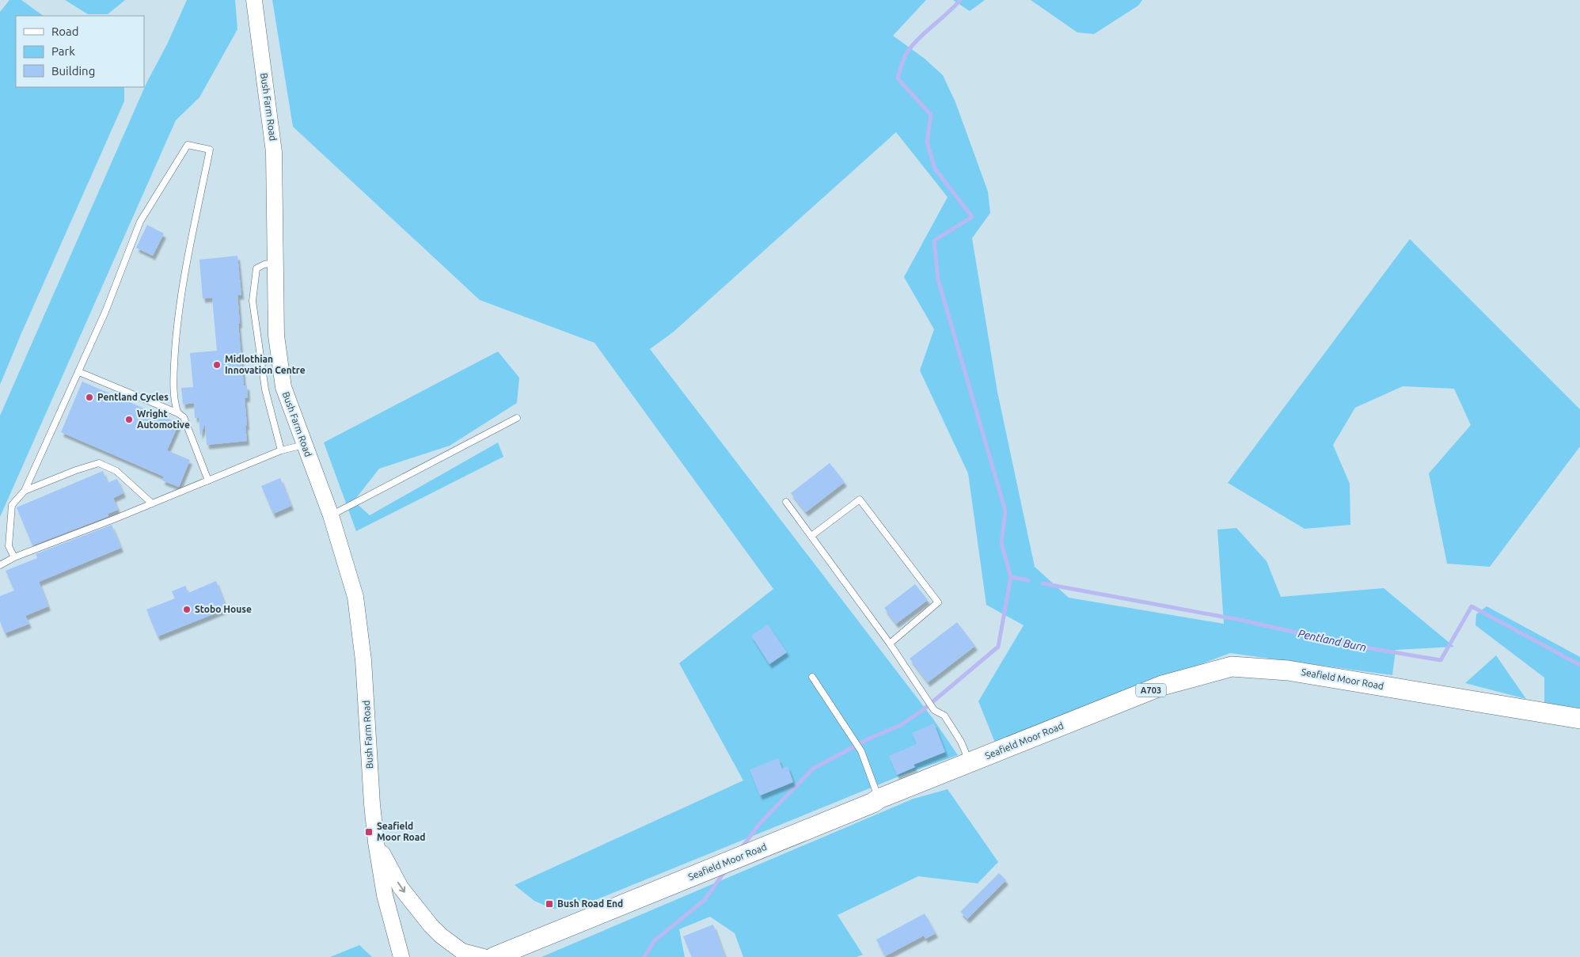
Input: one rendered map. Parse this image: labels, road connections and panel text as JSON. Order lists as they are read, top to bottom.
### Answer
{
  "streets": {
    "main road": ["Seafield Moor Road", "A703"],
    "street": ["Bush Farm Road"]
  },
  "water": ["Pentland Burn"],
  "places": {
    "other": [
      "Midlothian Innovation Centre",
      "Pentland Cycles",
      "Wright Automotive",
      "Stobo House"
    ],
    "transit": ["Seafield Moor Road", "Bush Road End"]
  },
  "legend": ["Road", "Park", "Building"]
}
